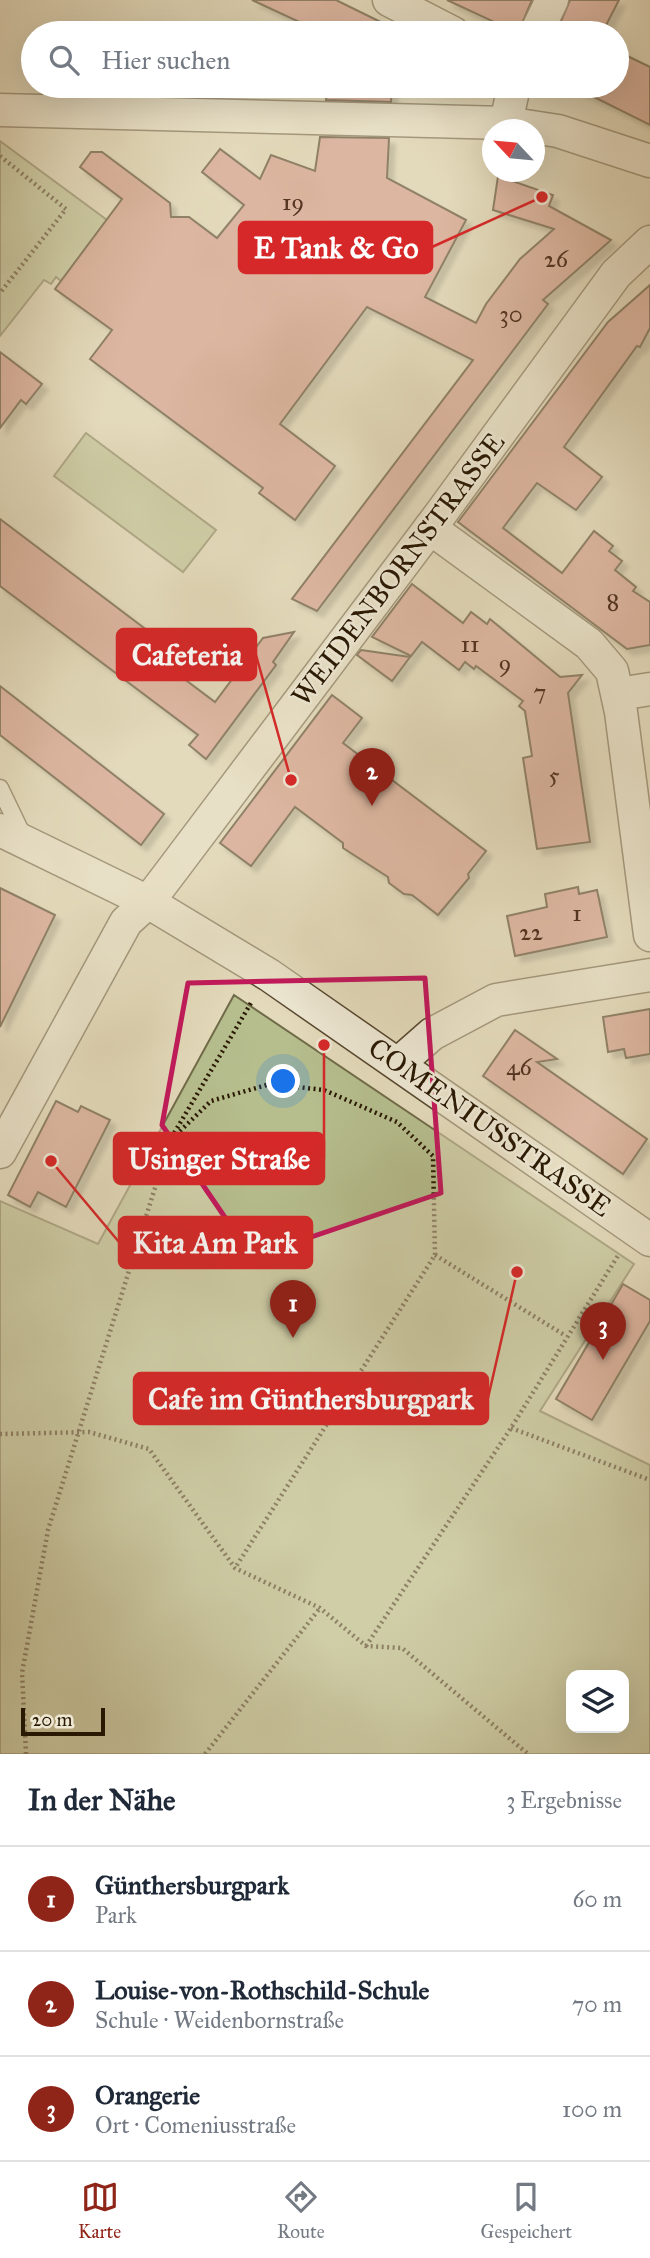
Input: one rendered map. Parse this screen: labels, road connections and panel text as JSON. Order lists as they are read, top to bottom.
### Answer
{
  "streets": {
    "street": ["WEIDENBORNSTRASSE", "COMENIUSSTRASSE"]
  },
  "crossings": [
    ["WEIDENBORNSTRASSE", "COMENIUSSTRASSE"]
  ],
  "places": [
    "E Tank & Go",
    "Cafeteria",
    "Usinger Straße",
    "Kita Am Park",
    "Cafe im Günthersburgpark"
  ],
  "house_numbers": [
    "19",
    "26",
    "30",
    "8",
    "11",
    "9",
    "7",
    "5",
    "1",
    "22",
    "46"
  ],
  "scale_bar": "20 m",
  "north": "top left",
  "page": {
    "search": "Hier suchen",
    "pins": ["2", "1", "3"],
    "scale": "20 m",
    "heading": ["In der Nähe", "3 Ergebnisse"],
    "list": [
      {
        "mark": "1",
        "name": "Günthersburgpark",
        "note": "Park",
        "value": "60 m"
      },
      {
        "mark": "2",
        "name": "Louise-von-Rothschild-Schule",
        "note": "Schule · Weidenbornstraße",
        "value": "70 m"
      },
      {
        "mark": "3",
        "name": "Orangerie",
        "note": "Ort · Comeniusstraße",
        "value": "100 m"
      }
    ],
    "nav": ["Karte", "Route", "Gespeichert"]
  }
}
